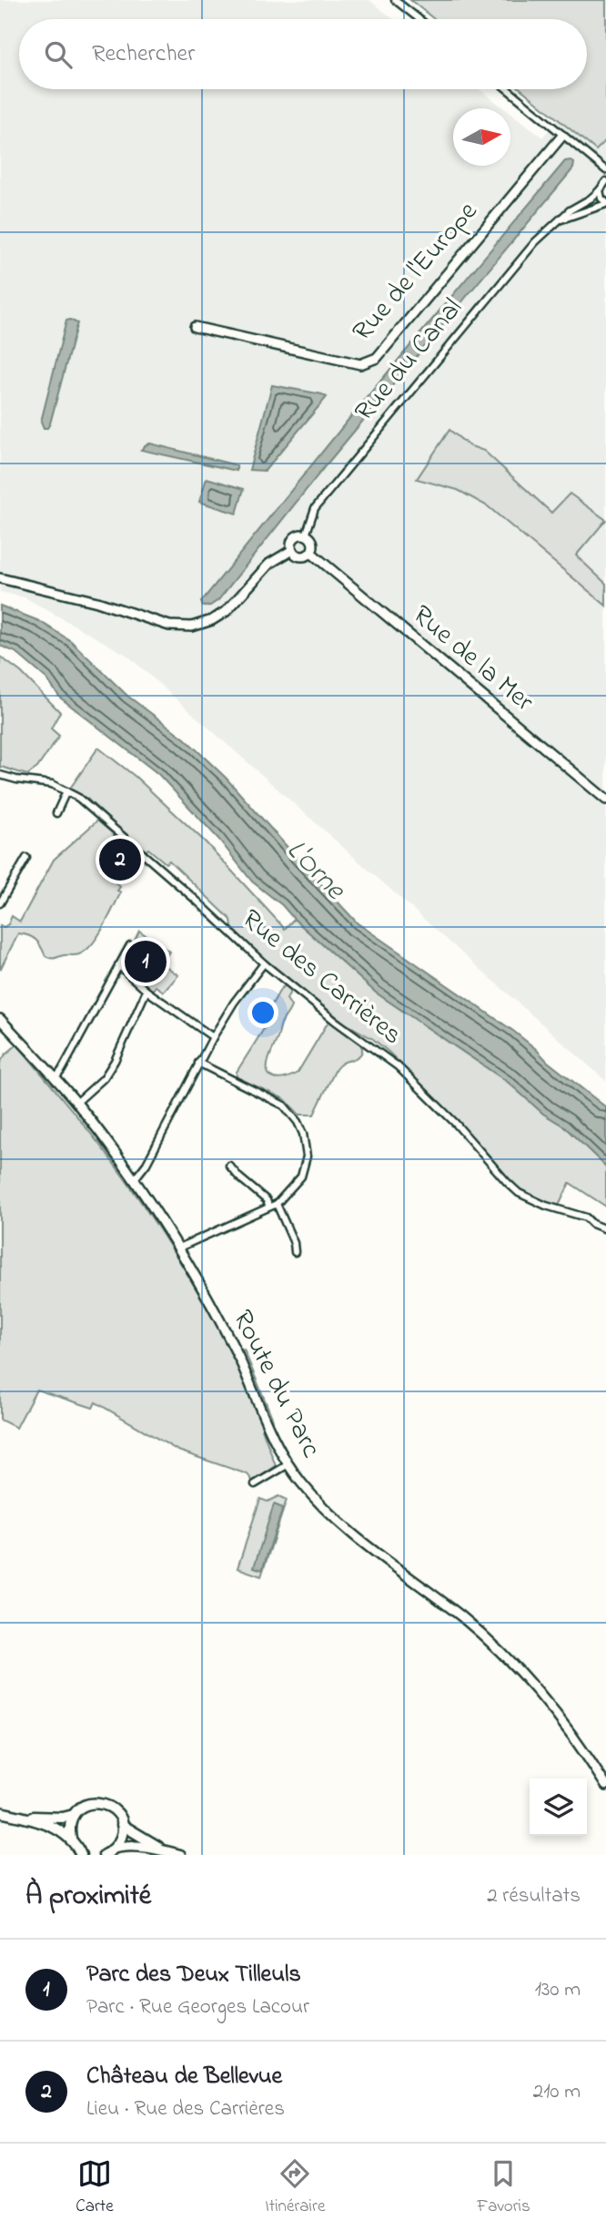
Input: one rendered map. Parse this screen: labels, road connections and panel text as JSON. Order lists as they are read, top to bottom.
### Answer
{
  "streets": {
    "street": [
      "Rue de l'Europe",
      "Rue du Canal",
      "Rue de la Mer",
      "Rue des Carrières",
      "Route du Parc"
    ]
  },
  "crossings": [
    ["Rue du Canal", "Rue de la Mer"]
  ],
  "water": ["L'Orne"],
  "north": "right",
  "page": {
    "search": "Rechercher",
    "pins": ["2", "1"],
    "heading": ["À proximité", "2 résultats"],
    "list": [
      {
        "mark": "1",
        "name": "Parc des Deux Tilleuls",
        "note": "Parc · Rue Georges Lacour",
        "value": "130 m"
      },
      {
        "mark": "2",
        "name": "Château de Bellevue",
        "note": "Lieu · Rue des Carrières",
        "value": "210 m"
      }
    ],
    "nav": ["Carte", "Itinéraire", "Favoris"]
  }
}
